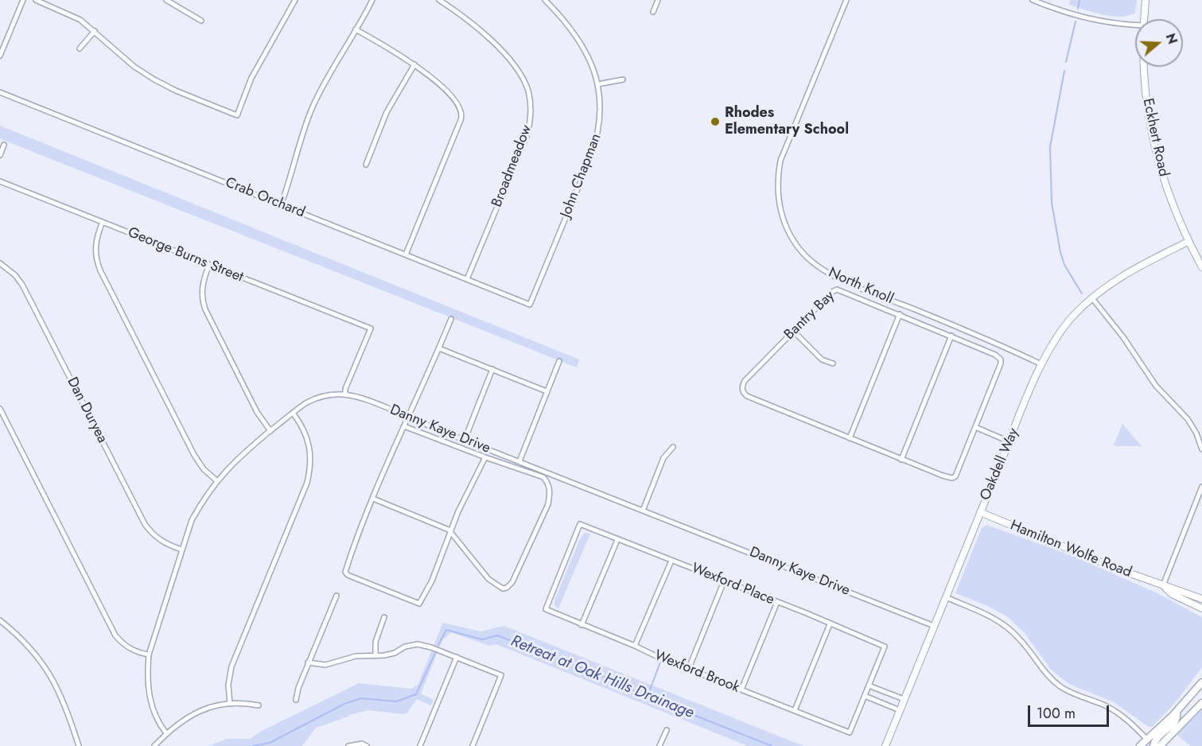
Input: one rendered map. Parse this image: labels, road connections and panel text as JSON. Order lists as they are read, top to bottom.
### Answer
{
  "streets": {
    "street": [
      "Eckhert Road",
      "Broadmeadow",
      "John Chapman",
      "Crab Orchard",
      "George Burns Street",
      "North Knoll",
      "Bantry Bay",
      "Dan Duryea",
      "Danny Kaye Drive",
      "Oakdell Way",
      "Hamilton Wolfe Road",
      "Wexford Place",
      "Wexford Brook"
    ]
  },
  "crossings": [
    ["Eckhert Road", "Oakdell Way"],
    ["Broadmeadow", "Crab Orchard"],
    ["John Chapman", "Crab Orchard"],
    ["George Burns Street", "Danny Kaye Drive"],
    ["North Knoll", "Oakdell Way"],
    ["Dan Duryea", "Danny Kaye Drive"],
    ["Danny Kaye Drive", "Oakdell Way"],
    ["Oakdell Way", "Hamilton Wolfe Road"],
    ["Wexford Place", "Wexford Brook"]
  ],
  "water": ["Retreat at Oak Hills Drainage"],
  "places": ["Rhodes Elementary School"],
  "scale_bar": "100 m",
  "north": "right"
}
